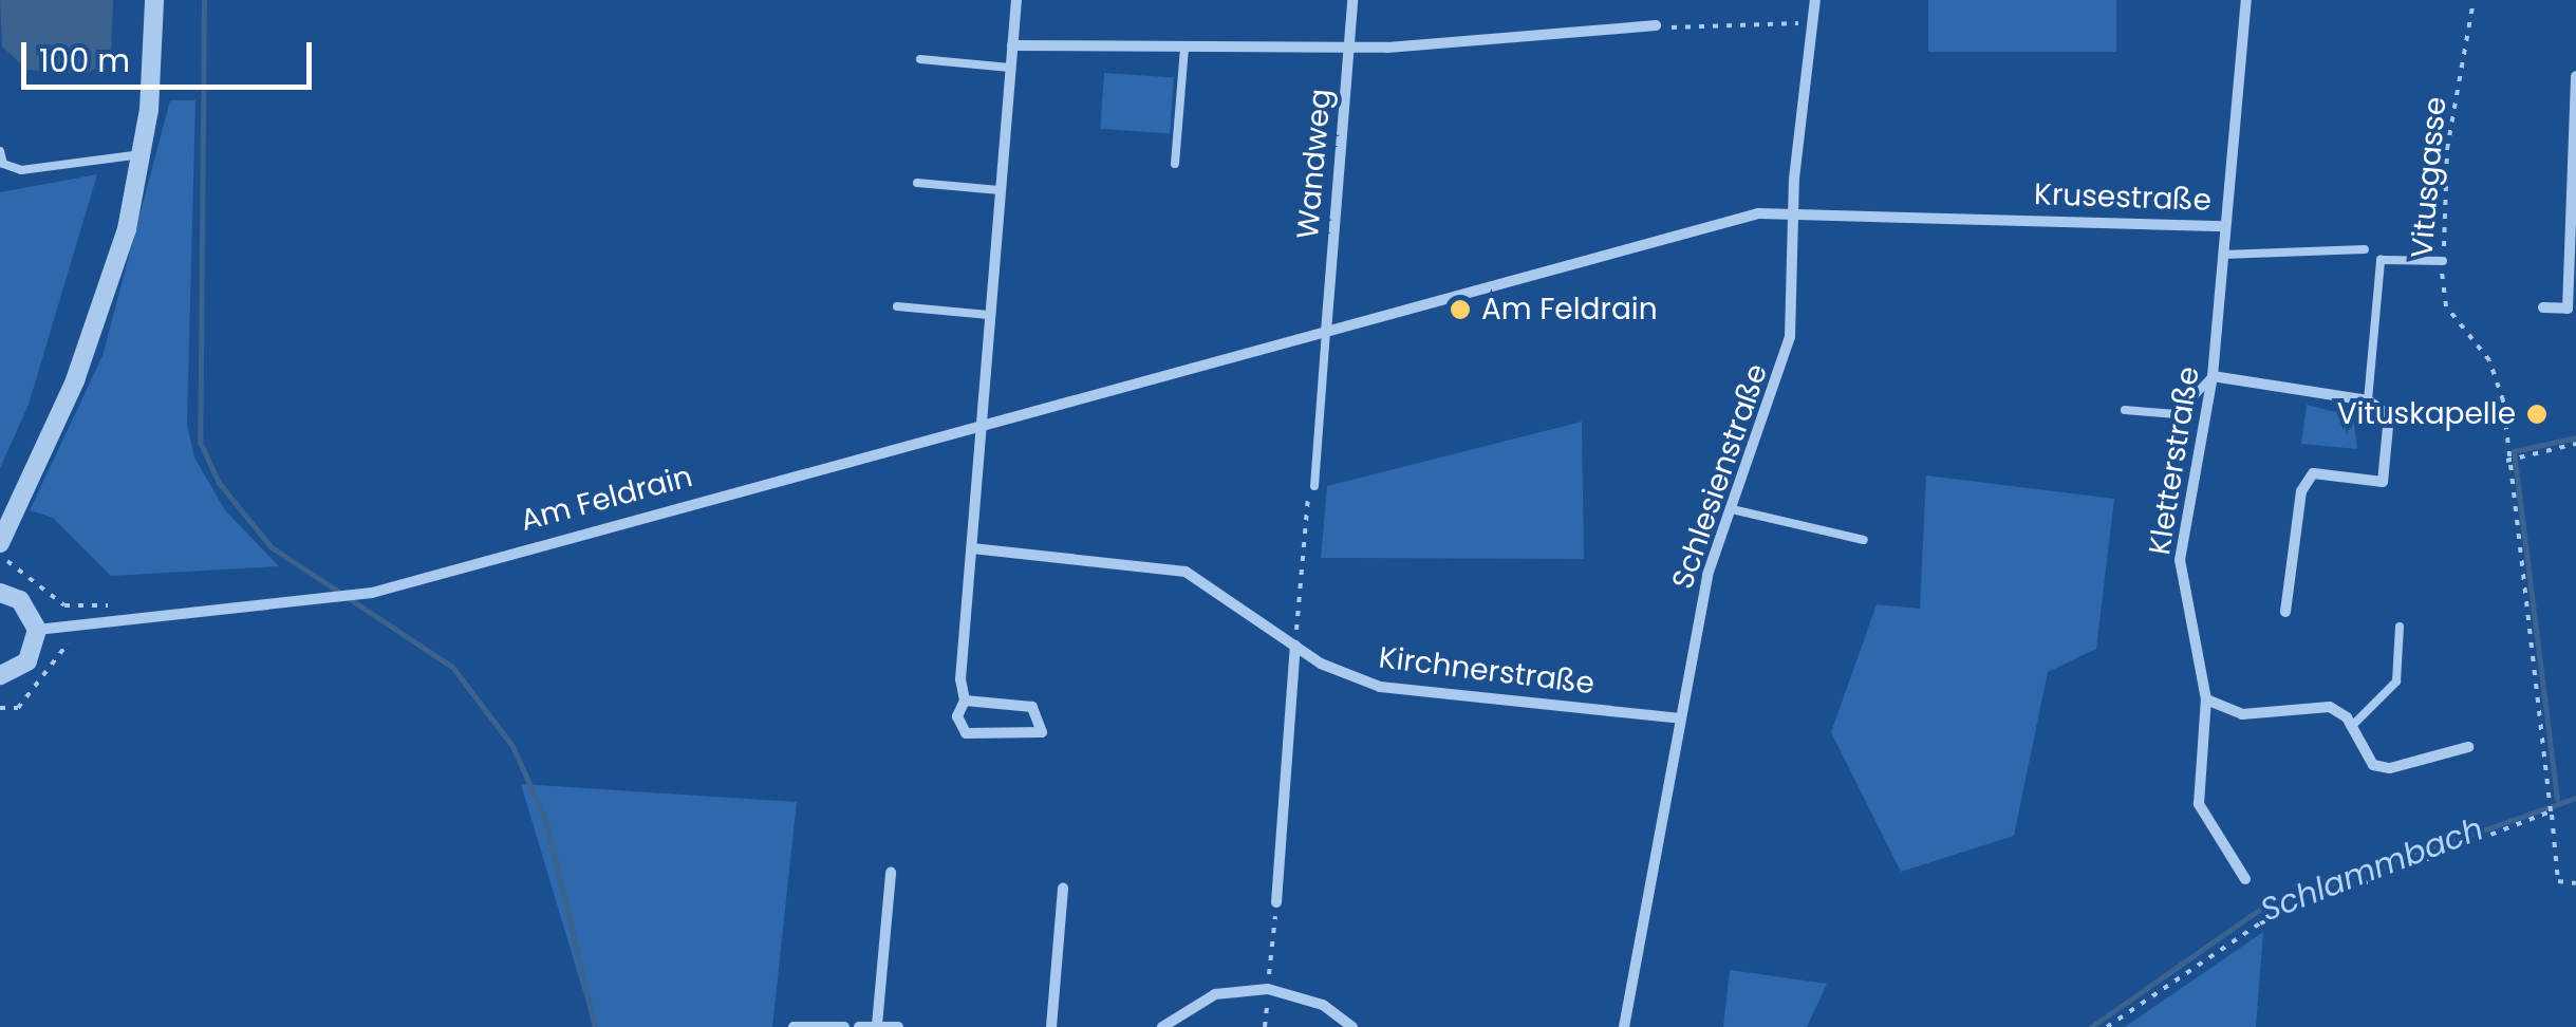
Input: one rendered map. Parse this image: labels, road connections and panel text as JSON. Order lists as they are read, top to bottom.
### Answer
{
  "streets": {
    "street": [
      "Wandweg",
      "Krusestraße",
      "Kletterstraße",
      "Schlesienstraße",
      "Am Feldrain",
      "Kirchnerstraße"
    ],
    "path": ["Vitusgasse"]
  },
  "crossings": [
    ["Wandweg", "Am Feldrain"],
    ["Krusestraße", "Kletterstraße"],
    ["Krusestraße", "Schlesienstraße"],
    ["Krusestraße", "Am Feldrain"],
    ["Schlesienstraße", "Am Feldrain"],
    ["Schlesienstraße", "Kirchnerstraße"]
  ],
  "water": ["Schlammbach"],
  "places": ["Am Feldrain", "Vituskapelle"],
  "scale_bar": "100 m"
}
